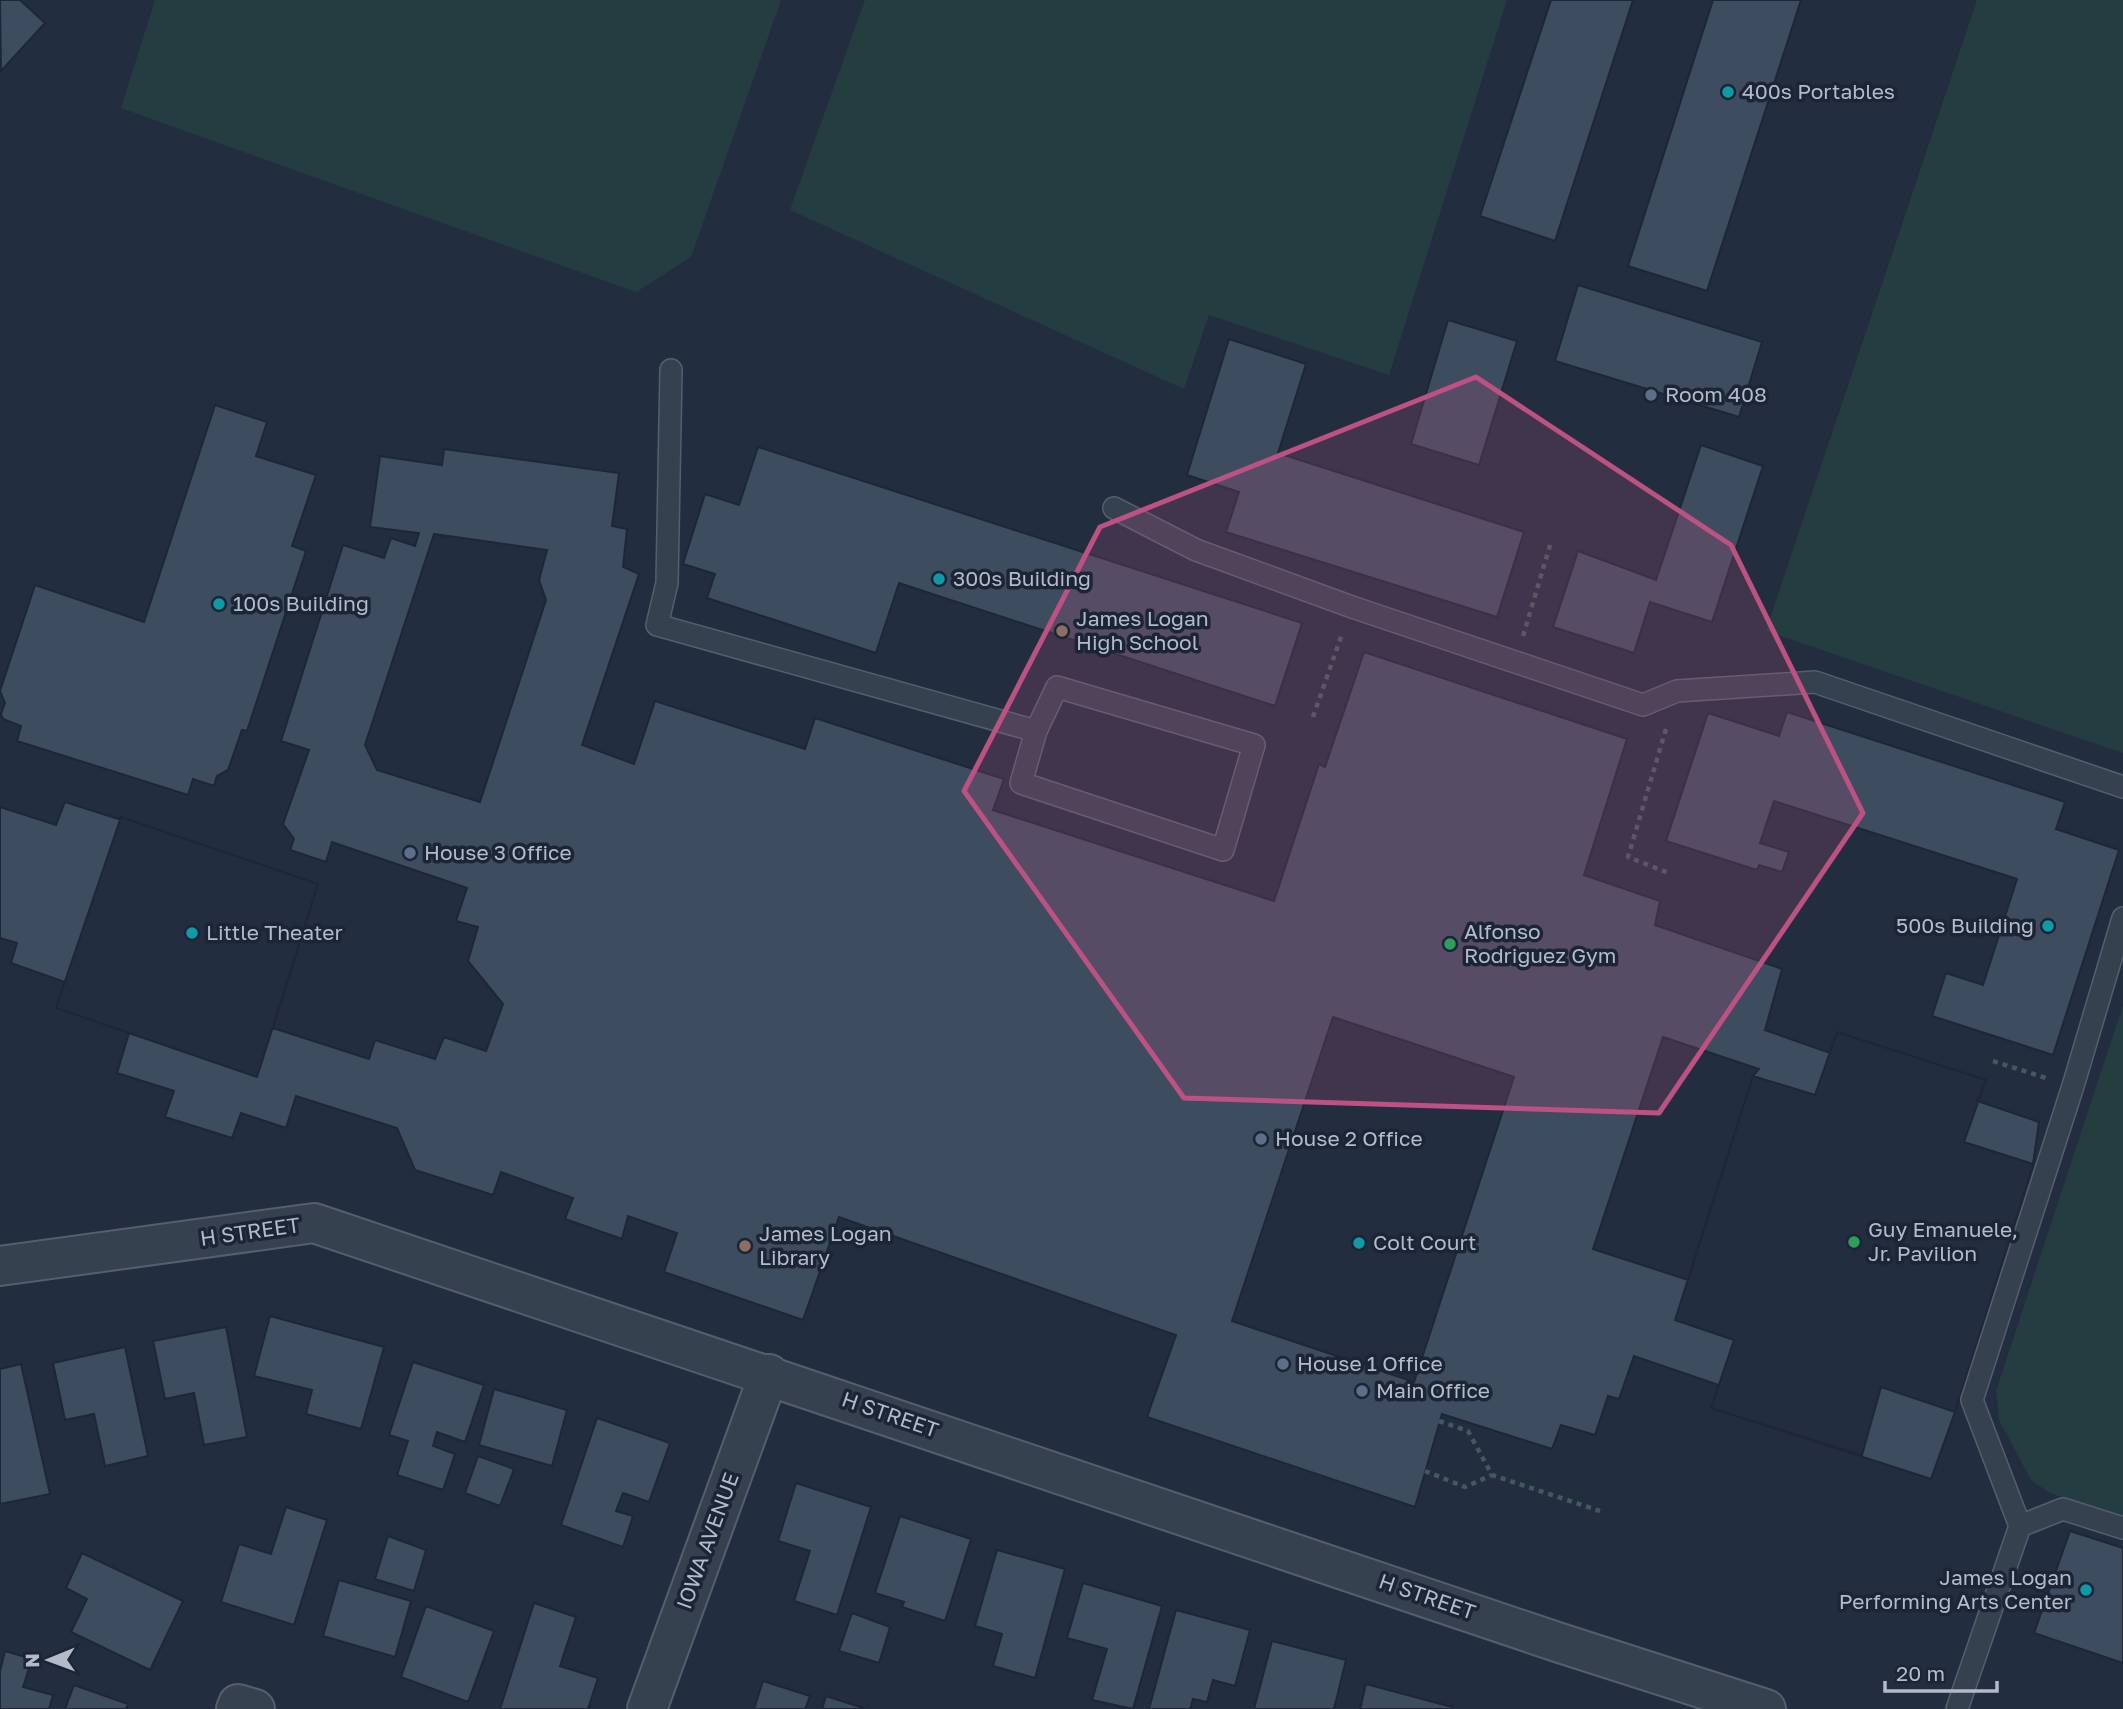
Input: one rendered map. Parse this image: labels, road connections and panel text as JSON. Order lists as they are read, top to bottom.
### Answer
{
  "streets": {
    "street": ["H STREET", "IOWA AVENUE"]
  },
  "crossings": [
    ["H STREET", "IOWA AVENUE"]
  ],
  "places": [
    "400s Portables",
    "Room 408",
    "300s Building",
    "100s Building",
    "James Logan High School",
    "House 3 Office",
    "500s Building",
    "Little Theater",
    "Alfonso Rodriguez Gym",
    "House 2 Office",
    "Guy Emanuele, Jr. Pavilion",
    "Colt Court",
    "James Logan Library",
    "House 1 Office",
    "Main Office",
    "James Logan Performing Arts Center"
  ],
  "scale_bar": "20 m",
  "north": "left"
}
